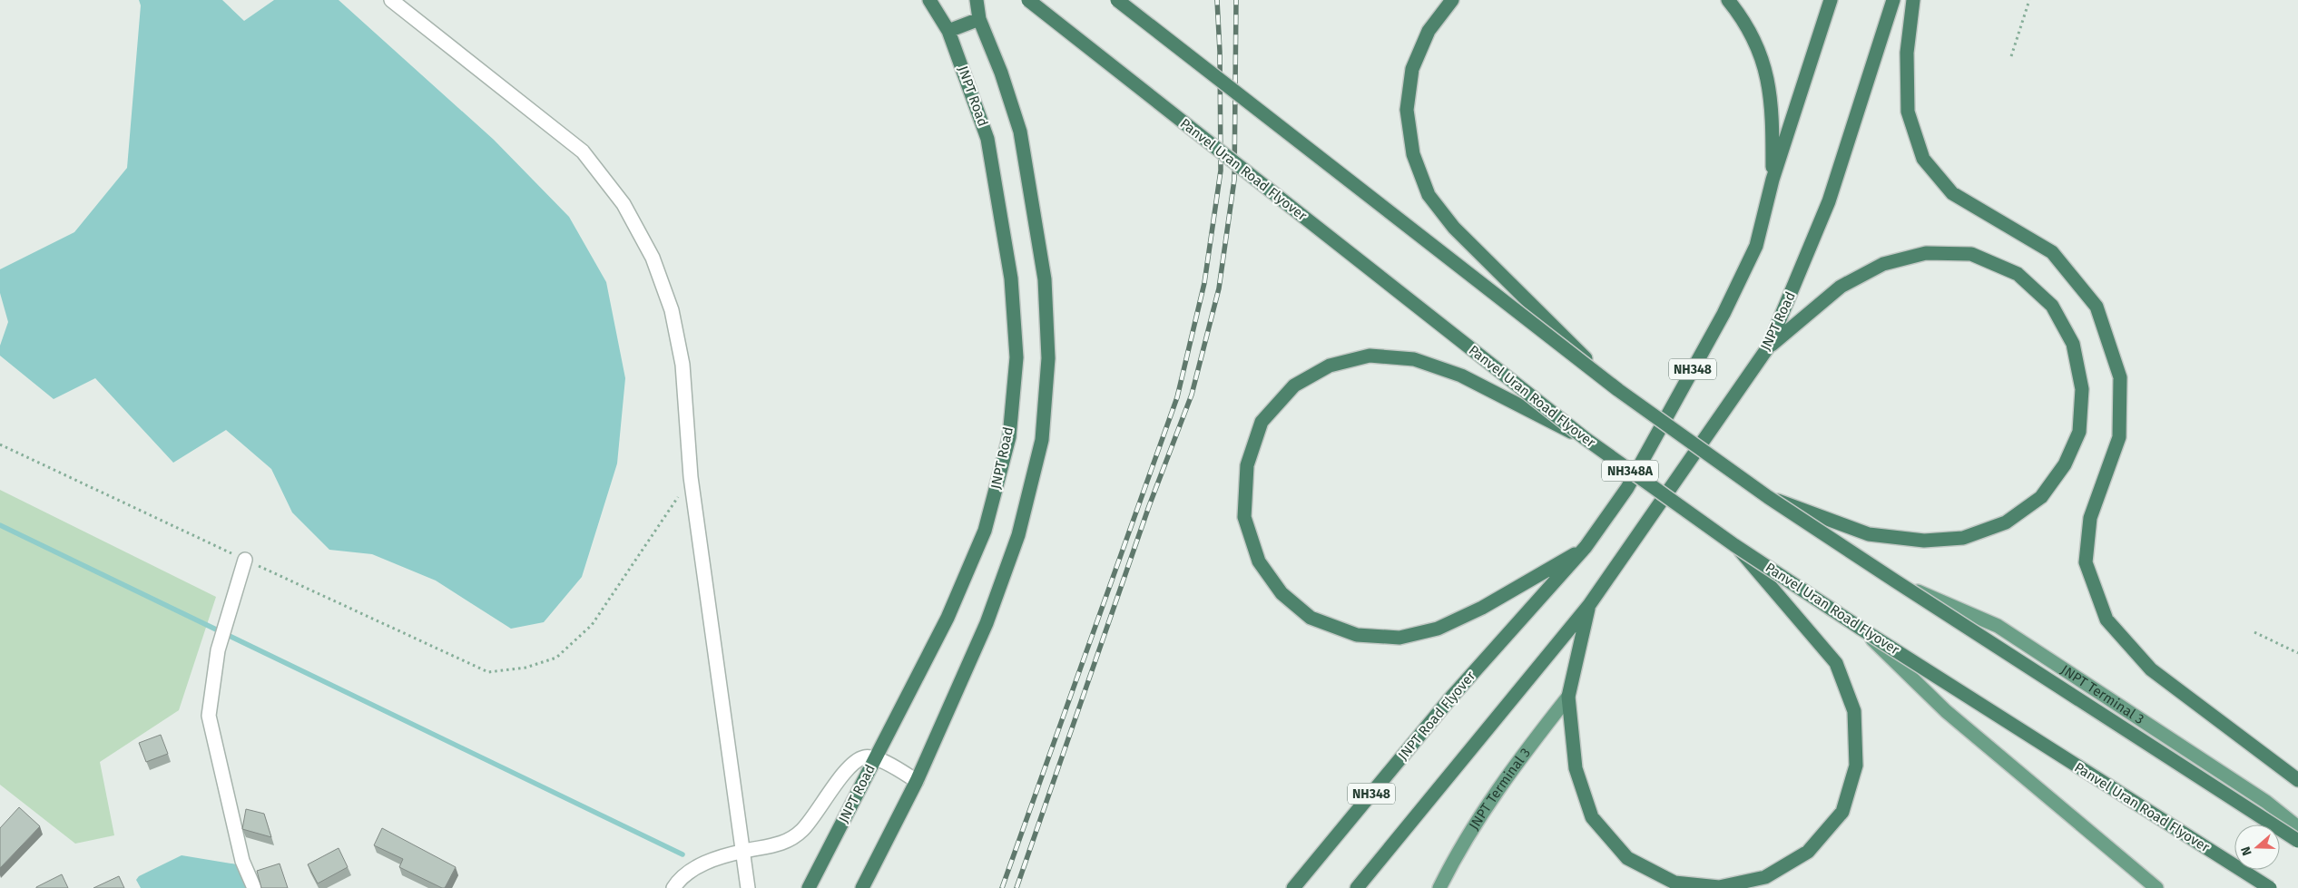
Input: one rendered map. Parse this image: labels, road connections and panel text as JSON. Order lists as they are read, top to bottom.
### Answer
{
  "streets": {
    "highway": [
      "JNPT Road",
      "Panvel Uran Road Flyover",
      "NH348",
      "NH348A",
      "JNPT Road Flyover"
    ],
    "main road": ["JNPT Terminal 3"]
  },
  "crossings": [
    ["NH348", "JNPT Road Flyover"]
  ],
  "north": "left"
}
